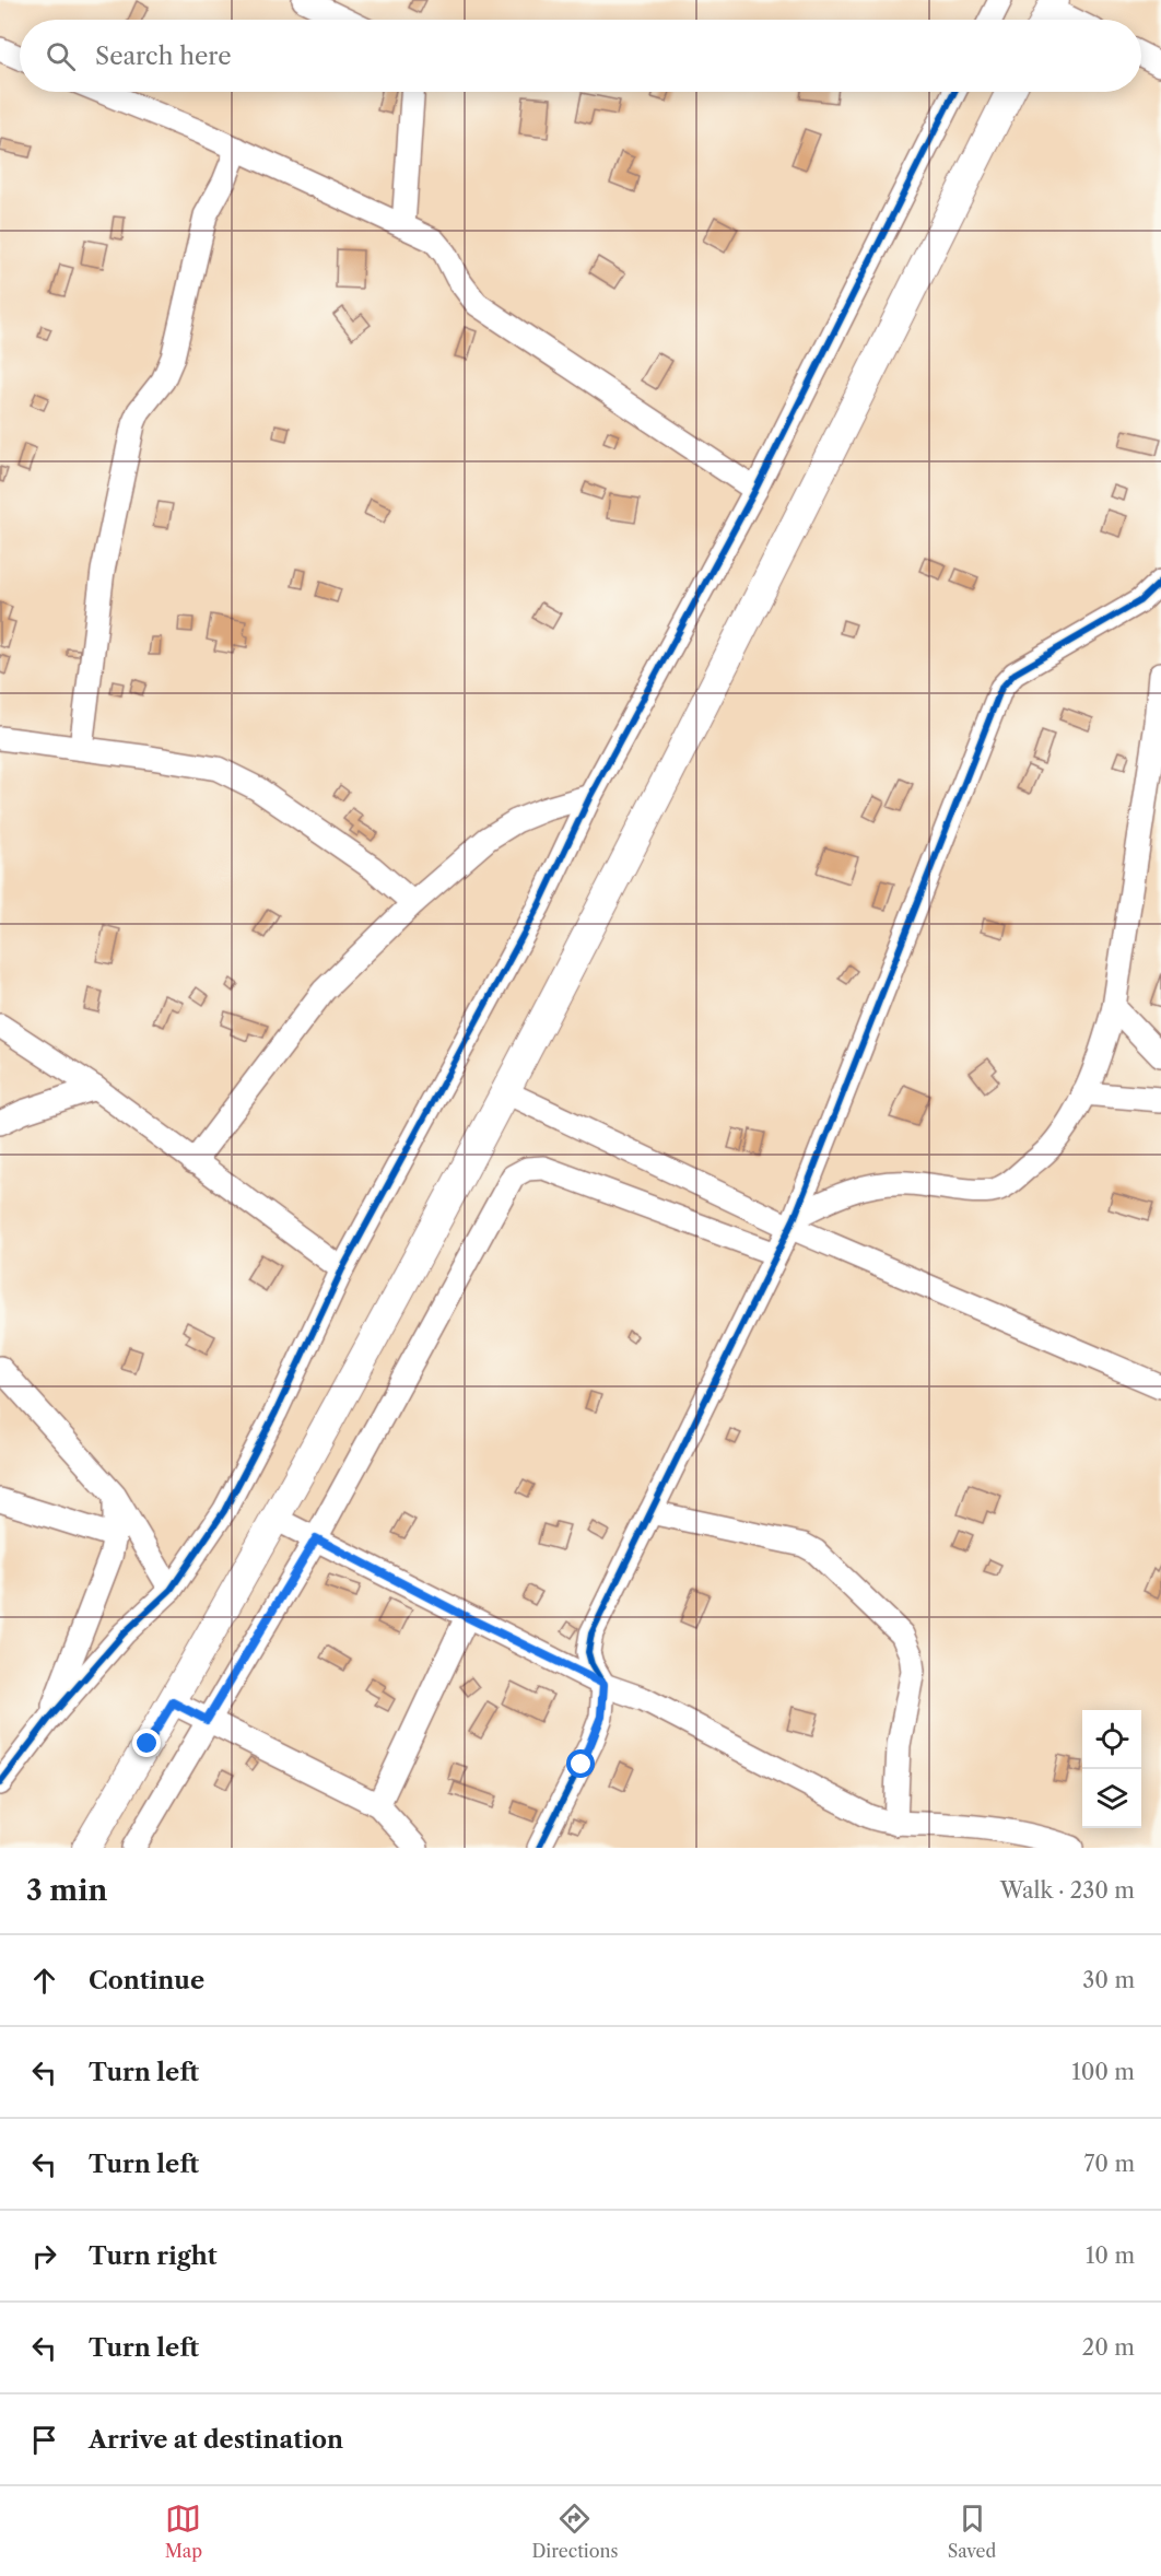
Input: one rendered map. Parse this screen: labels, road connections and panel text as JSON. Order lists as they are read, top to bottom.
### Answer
{
  "page": {
    "search": "Search here",
    "heading": ["3 min", "Walk · 230 m"],
    "list": [
      ["Continue", "30 m"],
      ["Turn left", "100 m"],
      ["Turn left", "70 m"],
      ["Turn right", "10 m"],
      ["Turn left", "20 m"],
      "Arrive at destination"
    ],
    "nav": ["Map", "Directions", "Saved"]
  }
}
